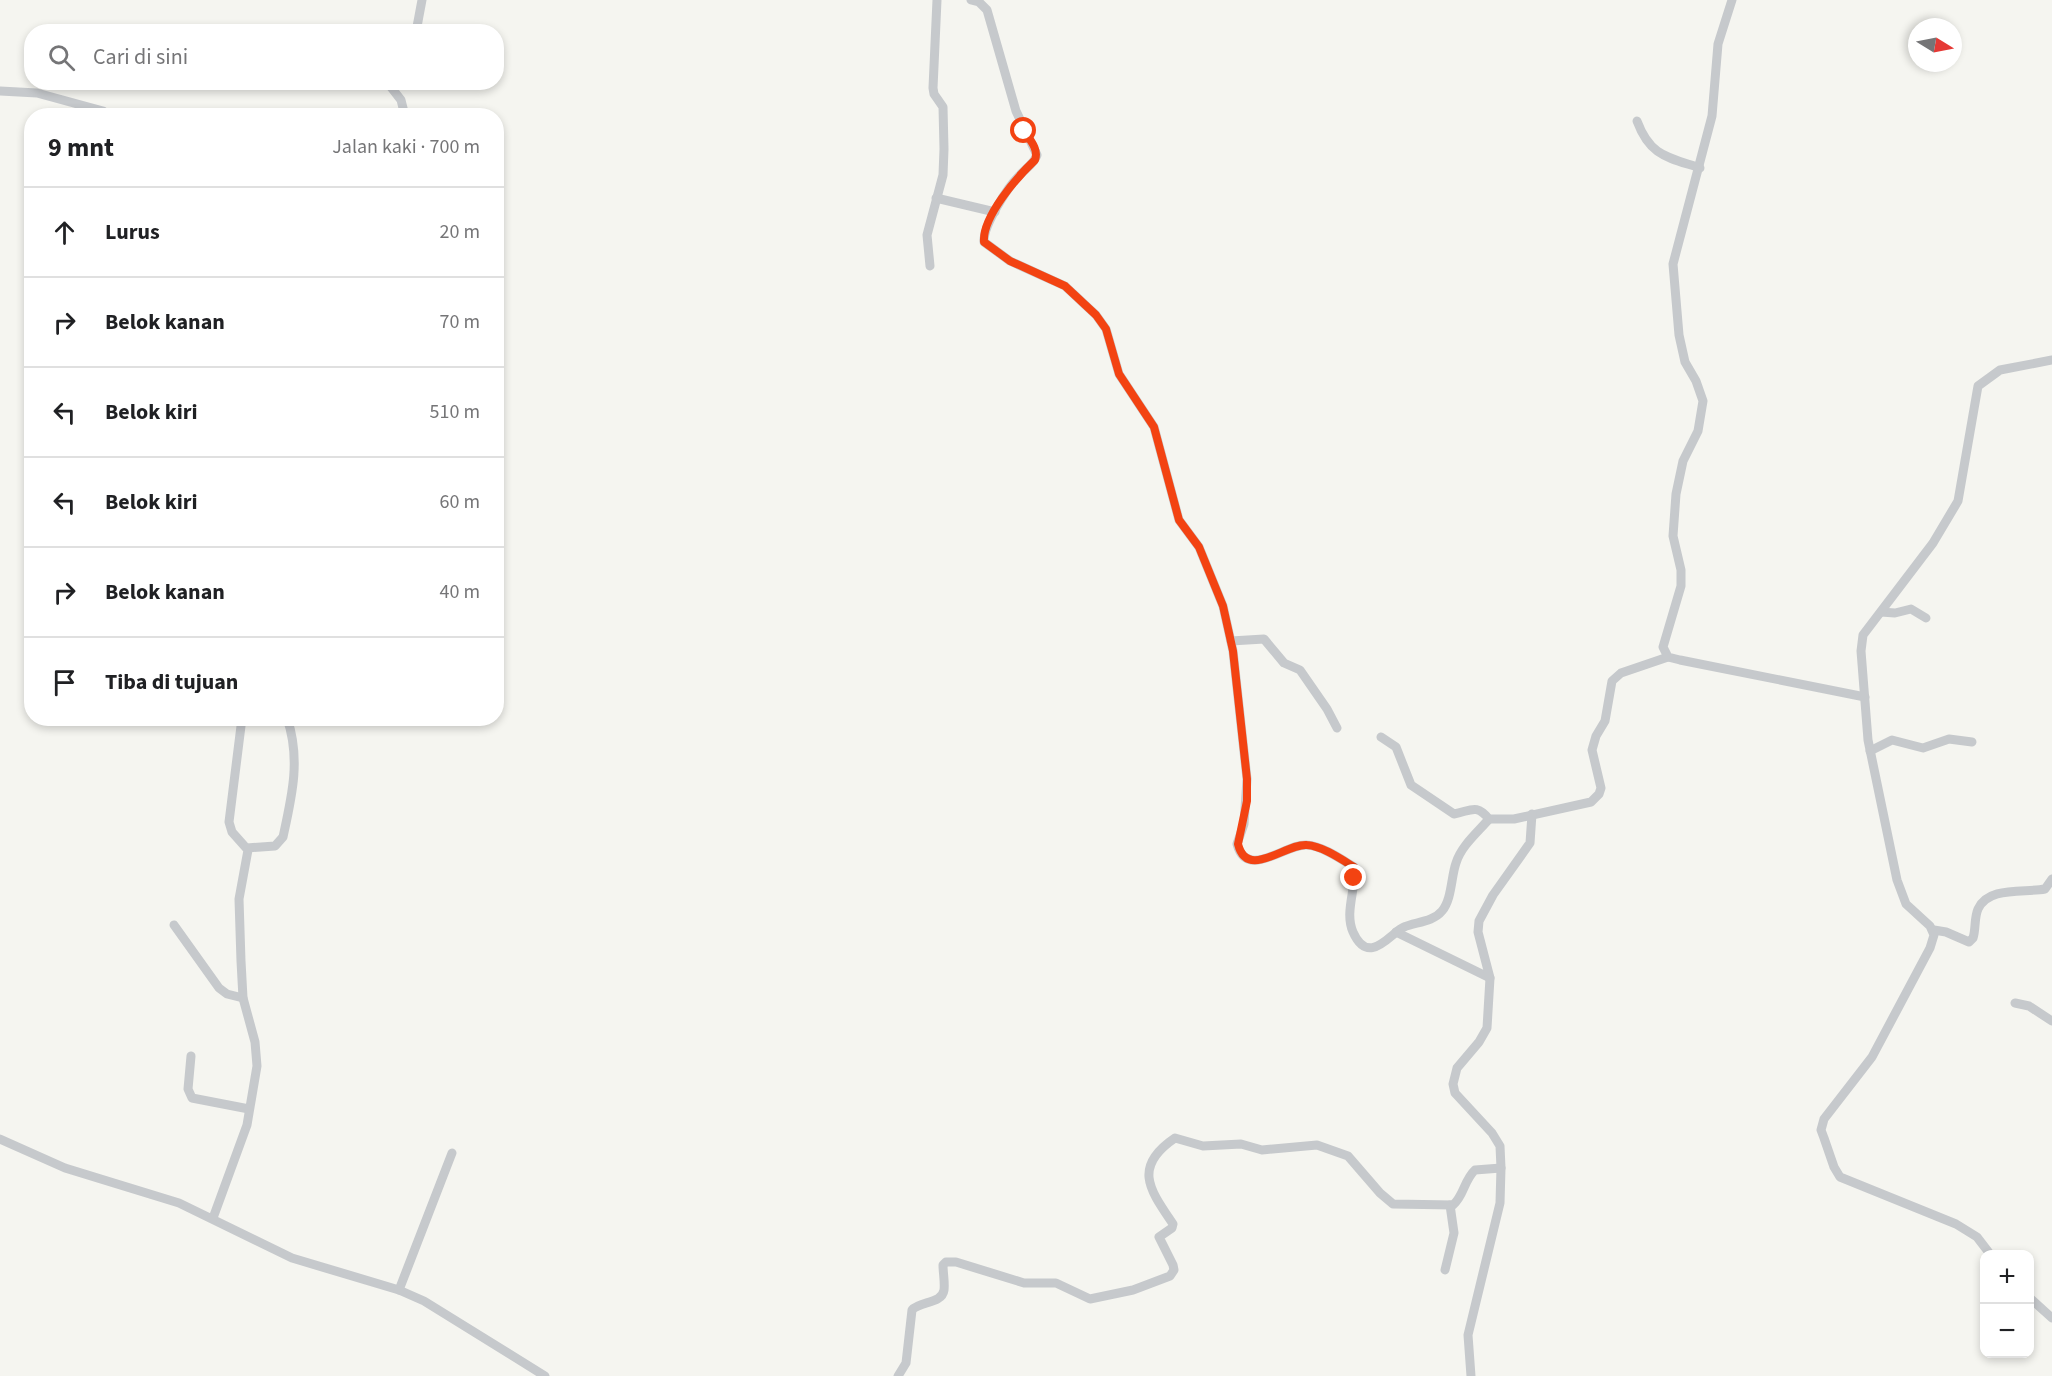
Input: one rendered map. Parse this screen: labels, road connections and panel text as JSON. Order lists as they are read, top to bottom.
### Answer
{
  "north": "right",
  "page": {
    "search": "Cari di sini",
    "heading": ["9 mnt", "Jalan kaki · 700 m"],
    "list": [
      ["Lurus", "20 m"],
      ["Belok kanan", "70 m"],
      ["Belok kiri", "510 m"],
      ["Belok kiri", "60 m"],
      ["Belok kanan", "40 m"],
      "Tiba di tujuan"
    ],
    "map_buttons": ["+", "−"]
  }
}
